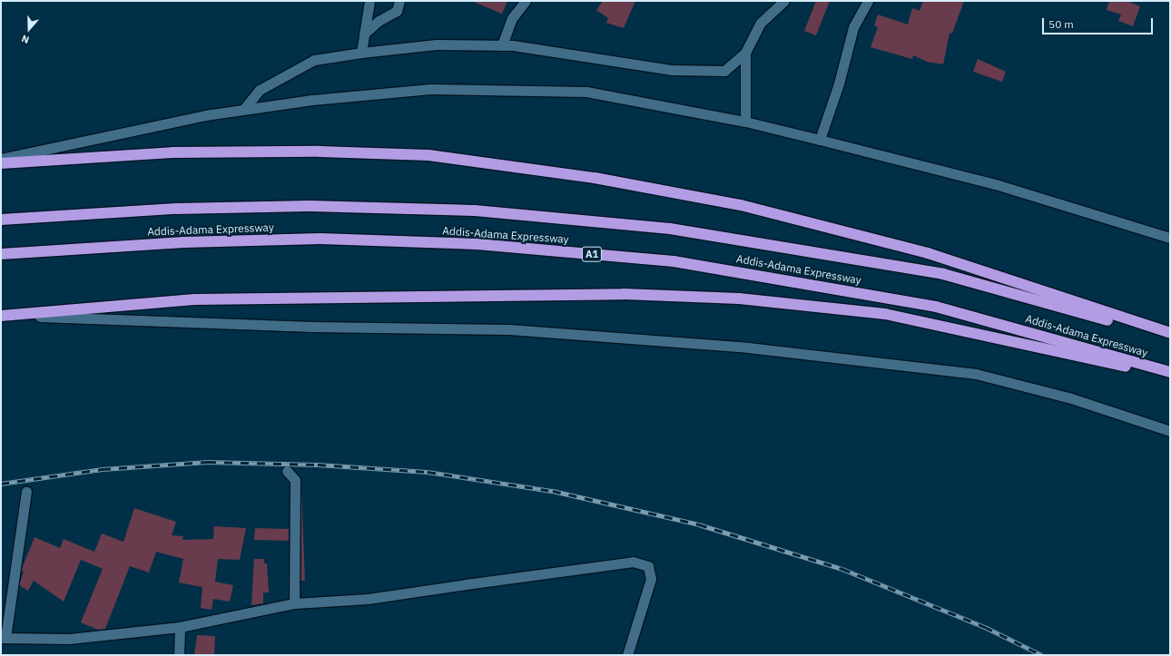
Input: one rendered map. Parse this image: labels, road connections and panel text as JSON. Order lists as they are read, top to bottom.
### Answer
{
  "streets": {
    "highway": ["Addis-Adama Expressway", "A1"]
  },
  "scale_bar": "50 m",
  "north": "bottom"
}
